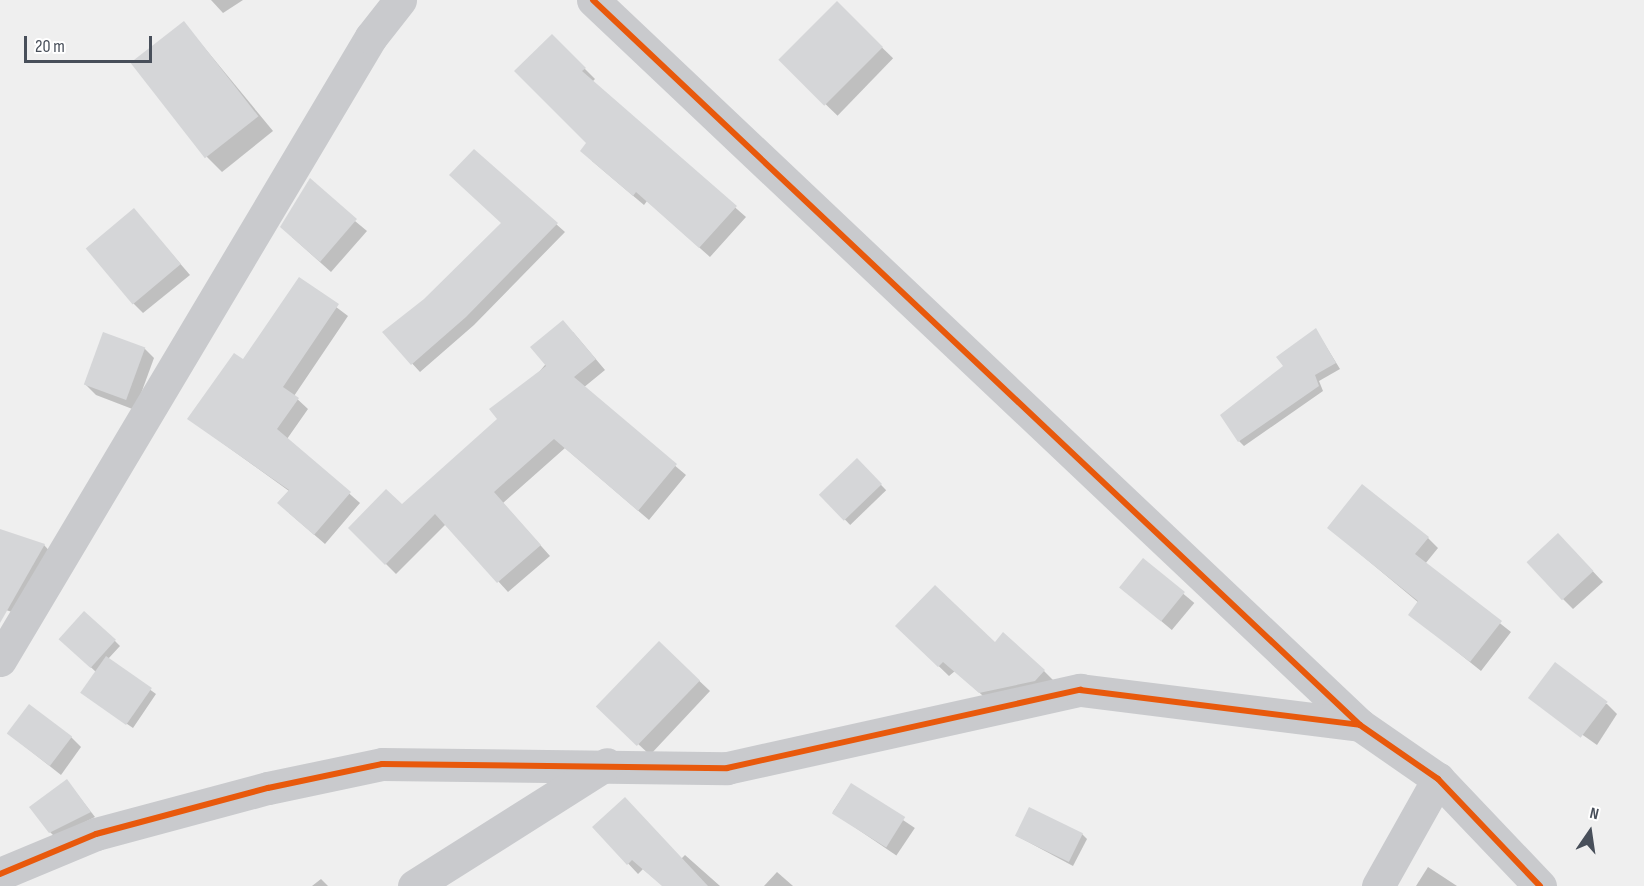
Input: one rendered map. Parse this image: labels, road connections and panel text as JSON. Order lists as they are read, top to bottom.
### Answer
{
  "scale_bar": "20 m",
  "north": "top"
}
